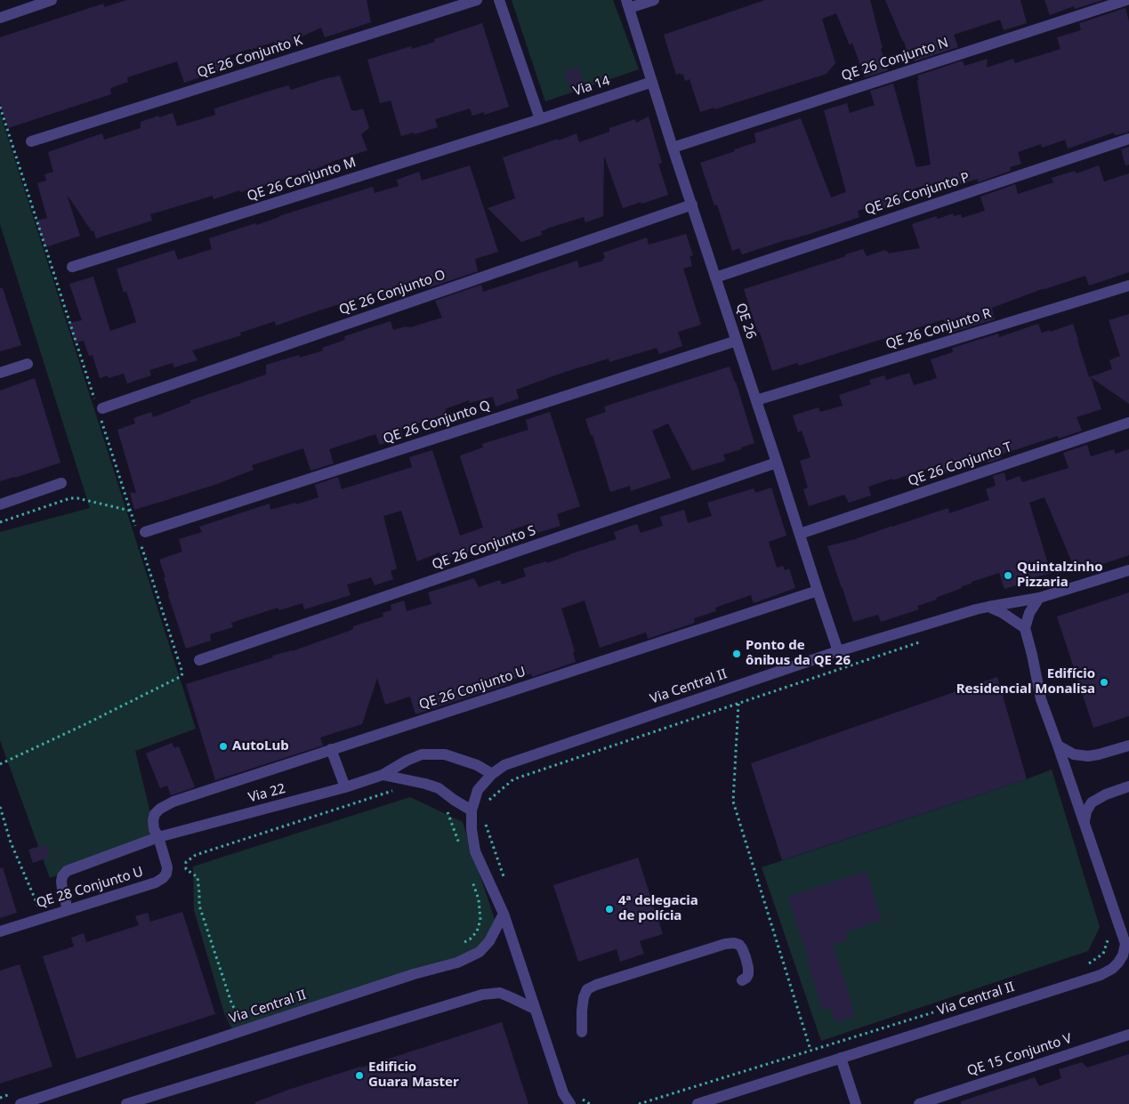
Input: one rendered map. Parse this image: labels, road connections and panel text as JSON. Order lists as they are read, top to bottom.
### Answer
{
  "streets": {
    "street": [
      "QE 26 Conjunto K",
      "QE 26 Conjunto N",
      "Via 14",
      "QE 26 Conjunto M",
      "QE 26 Conjunto P",
      "QE 26 Conjunto O",
      "QE 26",
      "QE 26 Conjunto R",
      "QE 26 Conjunto Q",
      "QE 26 Conjunto T",
      "QE 26 Conjunto S",
      "Via Central II",
      "QE 26 Conjunto U",
      "Via 22",
      "QE 28 Conjunto U",
      "QE 15 Conjunto V"
    ]
  },
  "crossings": [
    ["QE 26 Conjunto N", "QE 26"],
    ["Via 14", "QE 26 Conjunto M"],
    ["Via 14", "QE 26"],
    ["QE 26 Conjunto P", "QE 26"],
    ["QE 26 Conjunto O", "QE 26"],
    ["QE 26", "QE 26 Conjunto R"],
    ["QE 26", "QE 26 Conjunto Q"],
    ["QE 26", "QE 26 Conjunto T"],
    ["QE 26", "QE 26 Conjunto S"],
    ["QE 26", "Via Central II"],
    ["QE 26", "QE 26 Conjunto U"],
    ["Via Central II", "Via 22"],
    ["QE 26 Conjunto U", "Via 22"],
    ["QE 26 Conjunto U", "QE 28 Conjunto U"],
    ["Via 22", "QE 28 Conjunto U"]
  ],
  "places": [
    "Quintalzinho Pizzaria",
    "Ponto de ônibus da QE 26",
    "Edifício Residencial Monalisa",
    "AutoLub",
    "4ª delegacia de polícia",
    "Edificio Guara Master"
  ]
}
